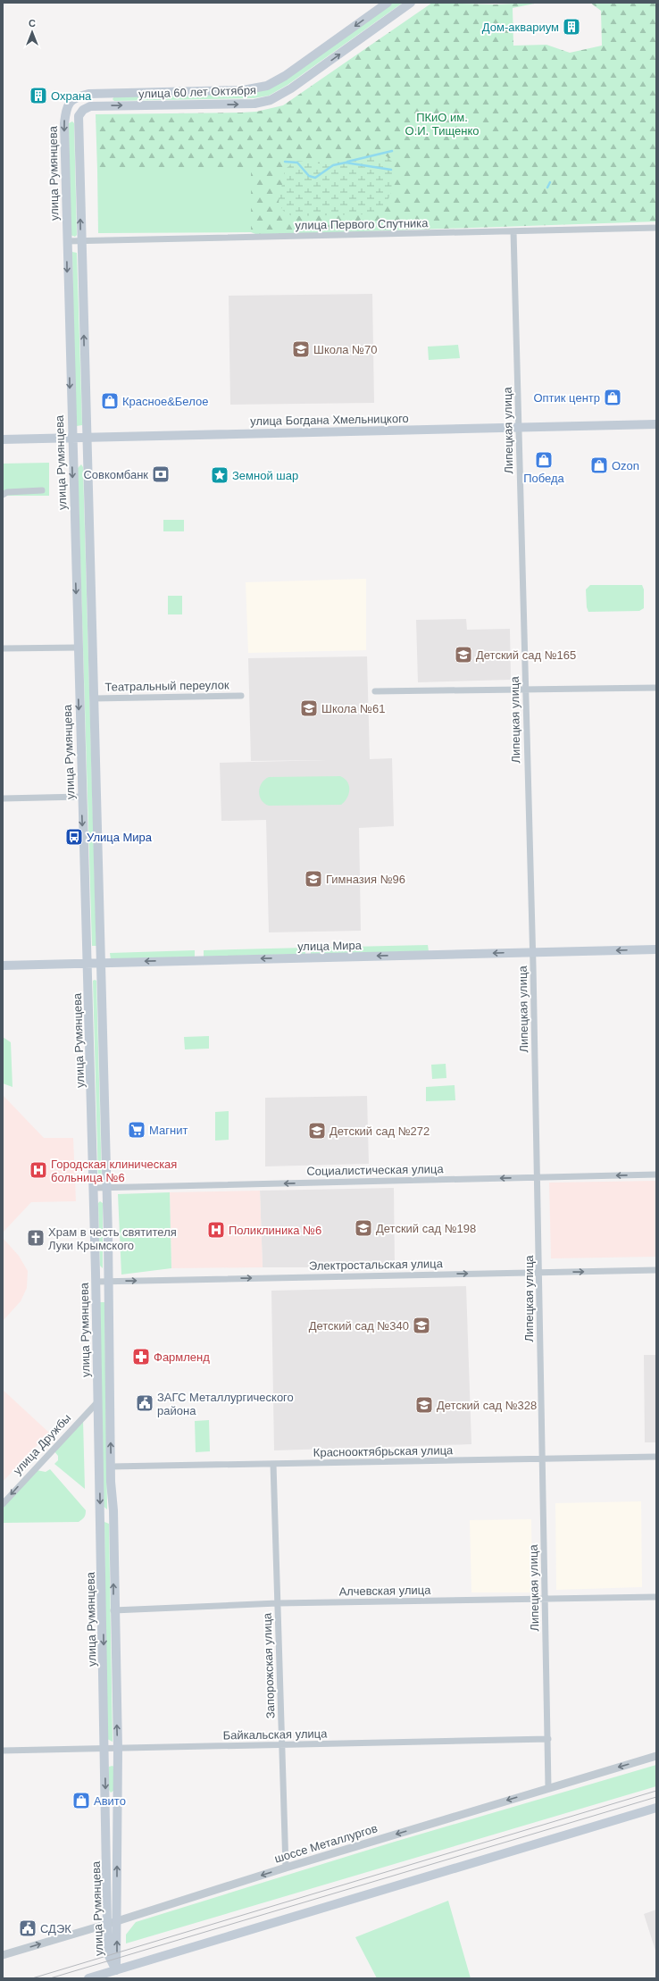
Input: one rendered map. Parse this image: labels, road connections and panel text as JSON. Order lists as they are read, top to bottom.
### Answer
{
  "streets": {
    "main road": [
      "улица 60 лет Октября",
      "улица Румянцева",
      "улица Богдана Хмельницкого",
      "улица Мира"
    ],
    "street": [
      "улица Первого Спутника",
      "Липецкая улица",
      "Театральный переулок",
      "Социалистическая улица",
      "Электростальская улица",
      "улица Дружбы",
      "Краснооктябрьская улица",
      "Алчевская улица",
      "Запорожская улица",
      "Байкальская улица",
      "шоссе Металлургов"
    ]
  },
  "crossings": [
    ["улица 60 лет Октября", "улица Румянцева"],
    ["улица Румянцева", "улица Первого Спутника"],
    ["улица Румянцева", "улица Богдана Хмельницкого"],
    ["улица Румянцева", "Театральный переулок"],
    ["улица Румянцева", "улица Мира"],
    ["улица Румянцева", "Социалистическая улица"],
    ["улица Румянцева", "Электростальская улица"],
    ["улица Румянцева", "улица Дружбы"],
    ["улица Румянцева", "Краснооктябрьская улица"],
    ["улица Румянцева", "Алчевская улица"],
    ["улица Румянцева", "Байкальская улица"],
    ["улица Румянцева", "шоссе Металлургов"],
    ["улица Первого Спутника", "Липецкая улица"],
    ["улица Богдана Хмельницкого", "Липецкая улица"],
    ["Липецкая улица", "улица Мира"],
    ["Липецкая улица", "Социалистическая улица"],
    ["Липецкая улица", "Электростальская улица"],
    ["Липецкая улица", "Краснооктябрьская улица"],
    ["Липецкая улица", "Алчевская улица"],
    ["Липецкая улица", "Байкальская улица"],
    ["Липецкая улица", "шоссе Металлургов"],
    ["Краснооктябрьская улица", "Запорожская улица"],
    ["Алчевская улица", "Запорожская улица"],
    ["Запорожская улица", "Байкальская улица"],
    ["Запорожская улица", "шоссе Металлургов"]
  ],
  "one_way": [
    "улица Мира",
    "Социалистическая улица",
    "Электростальская улица",
    "улица Дружбы"
  ],
  "parks": ["ПКиО им. О.И. Тищенко"],
  "places": {
    "building": ["Дом-аквариум", "Охрана"],
    "school or university": [
      "Школа №70",
      "Детский сад №165",
      "Школа №61",
      "Гимназия №96",
      "Детский сад №272",
      "Детский сад №198",
      "Детский сад №340",
      "Детский сад №328"
    ],
    "shop": [
      "Оптик центр",
      "Красное&Белое",
      "Победа",
      "Ozon",
      "Авито"
    ],
    "bank": ["Совкомбанк"],
    "place": ["Земной шар"],
    "bus stop": ["Улица Мира"],
    "supermarket": ["Магнит"],
    "hospital": ["Городская клиническая больница №6", "Поликлиника №6"],
    "church": ["Храм в честь святителя Луки Крымского"],
    "pharmacy": ["Фармленд"],
    "public building": ["ЗАГС Металлургического района", "СДЭК"]
  },
  "north": "top"
}
